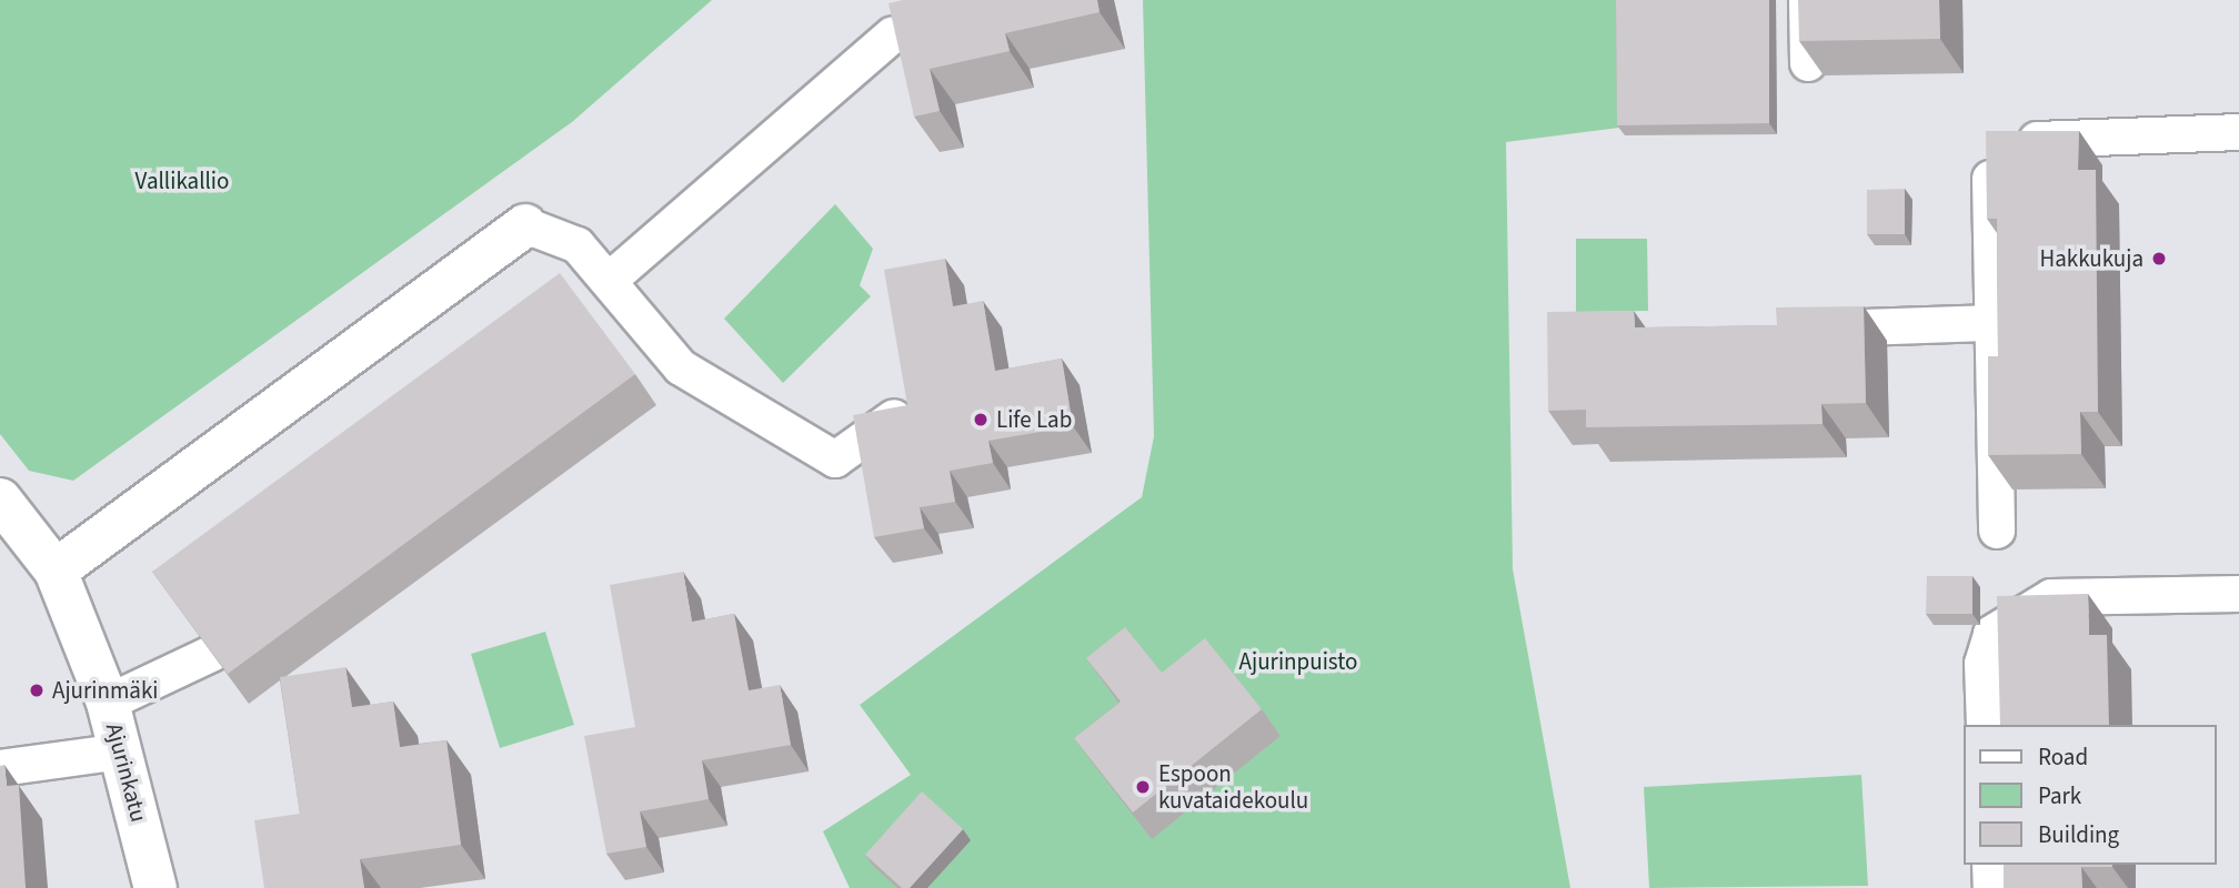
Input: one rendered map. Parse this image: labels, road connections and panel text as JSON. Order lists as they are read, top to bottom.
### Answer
{
  "streets": {
    "street": ["Ajurinkatu"]
  },
  "parks": ["Vallikallio", "Ajurinpuisto"],
  "places": [
    "Hakkukuja",
    "Life Lab",
    "Ajurinmäki",
    "Espoon kuvataidekoulu"
  ],
  "legend": ["Road", "Park", "Building"]
}
